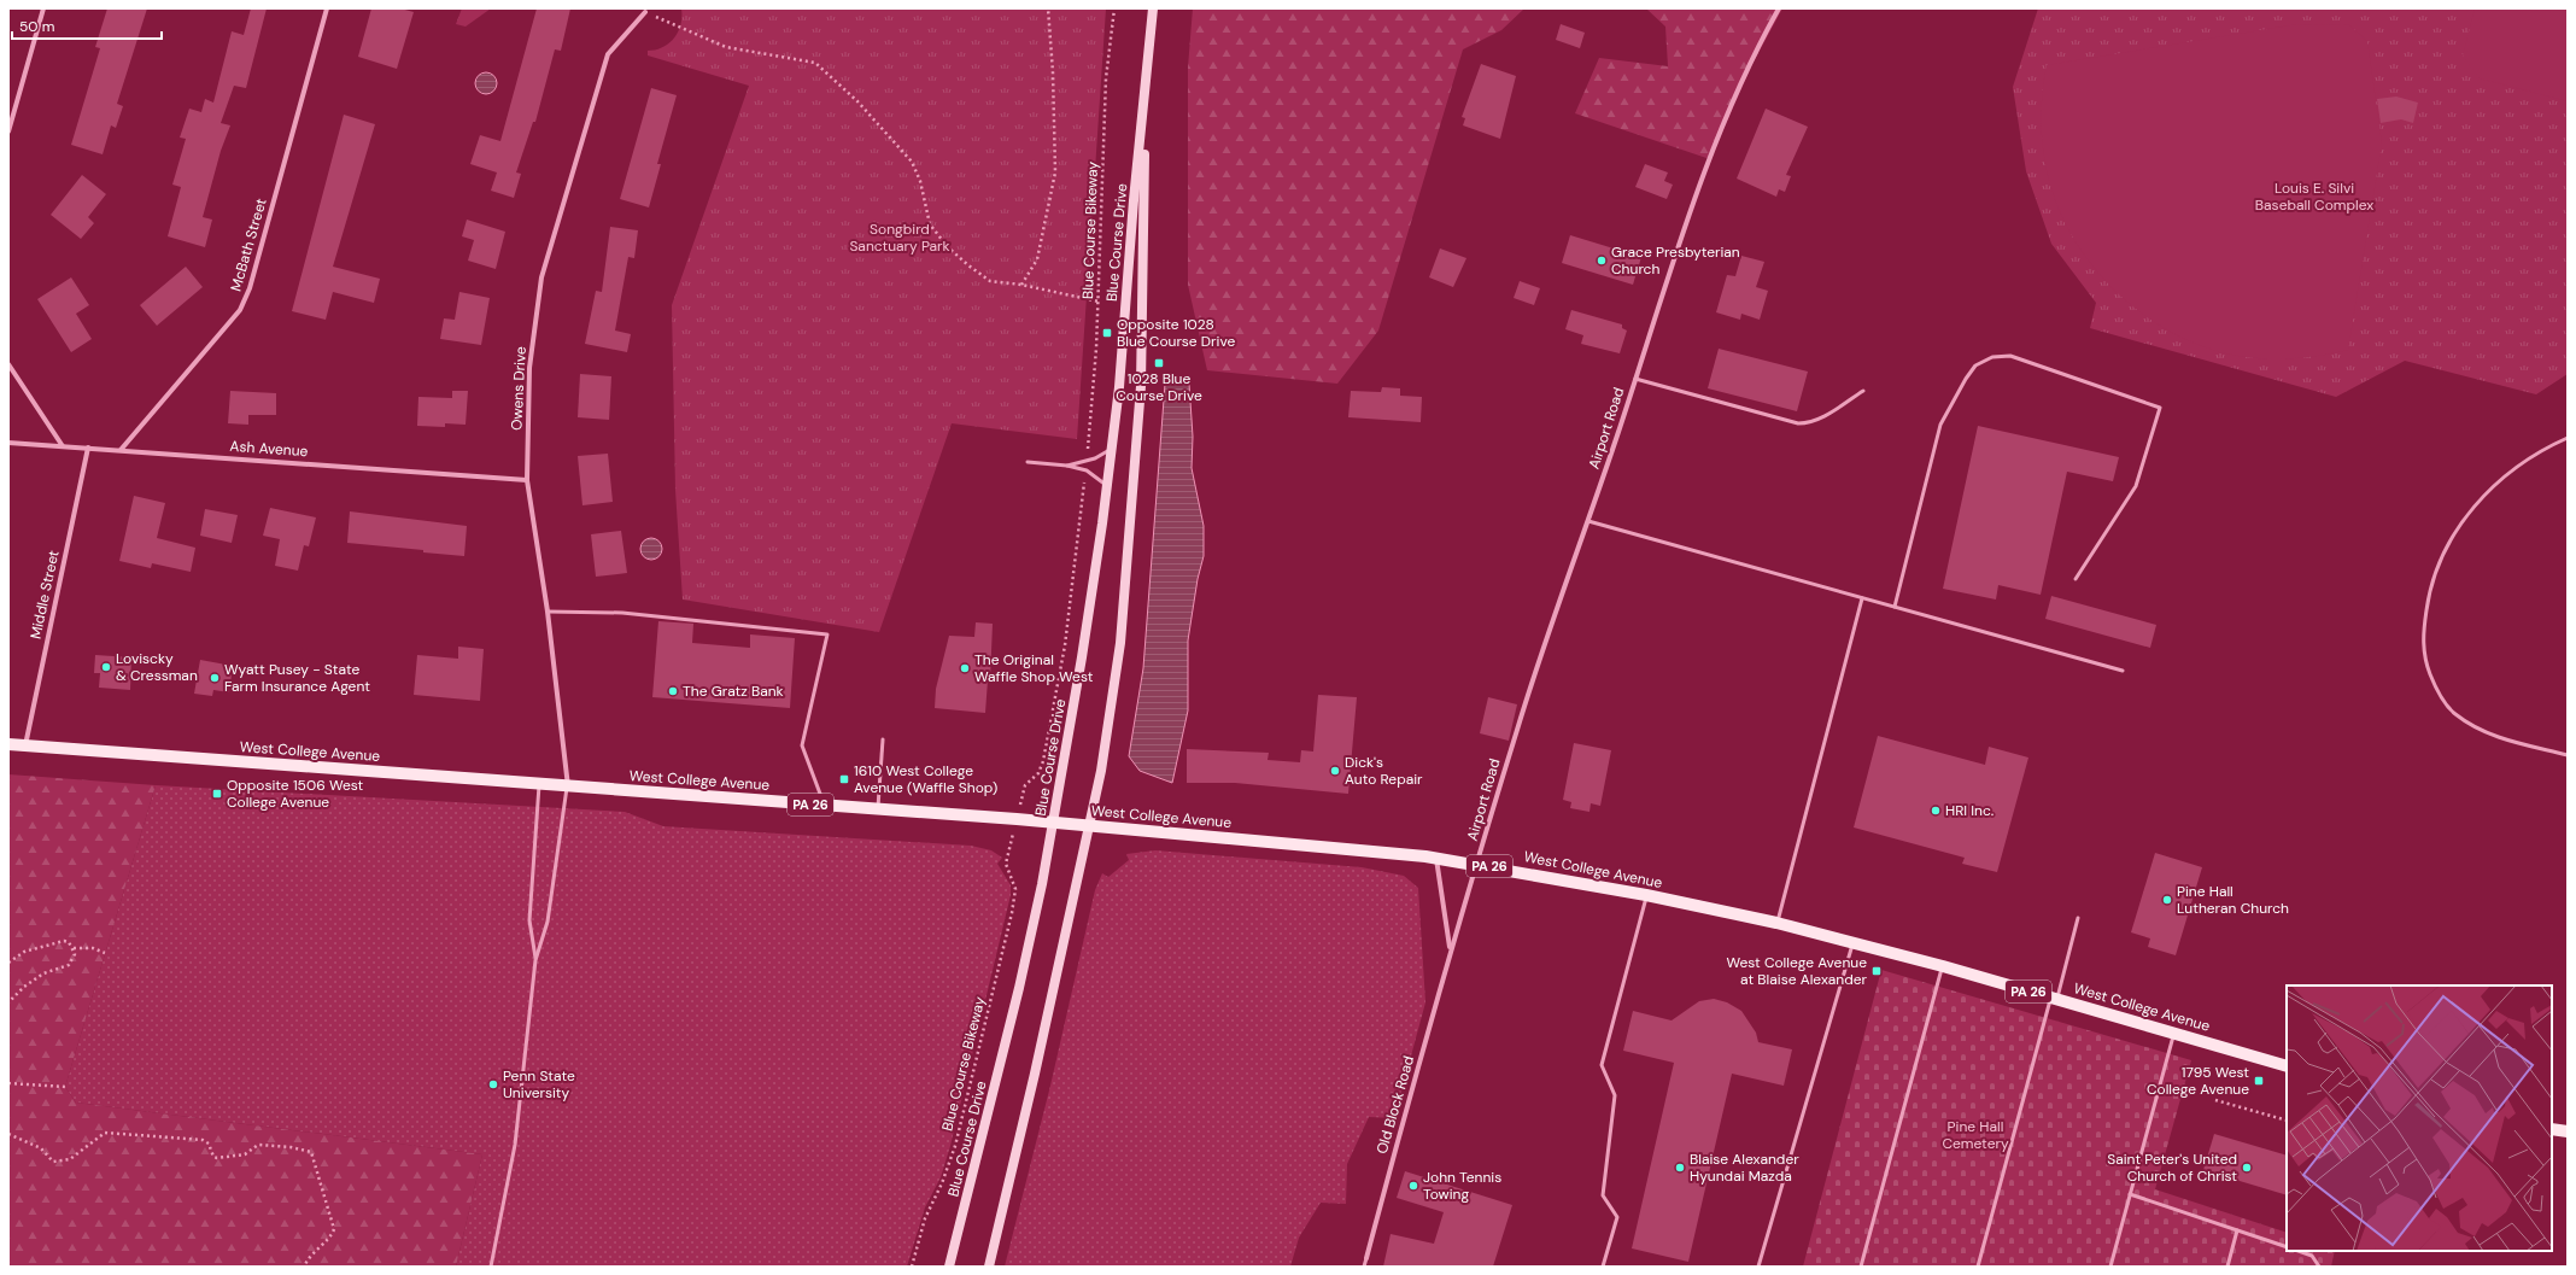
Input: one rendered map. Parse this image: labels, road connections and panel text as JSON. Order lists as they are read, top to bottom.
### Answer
{
  "streets": {
    "main road": ["Blue Course Drive", "West College Avenue", "PA 26"],
    "street": [
      "McBath Street",
      "Owens Drive",
      "Airport Road",
      "Ash Avenue",
      "Middle Street",
      "Old Block Road"
    ],
    "path": ["Blue Course Bikeway"]
  },
  "crossings": [
    ["Blue Course Drive", "West College Avenue"],
    ["McBath Street", "Ash Avenue"],
    ["Owens Drive", "Ash Avenue"],
    ["Owens Drive", "West College Avenue"],
    ["Airport Road", "West College Avenue"],
    ["Airport Road", "Old Block Road"],
    ["Ash Avenue", "Middle Street"],
    ["Middle Street", "West College Avenue"],
    ["West College Avenue", "Old Block Road"]
  ],
  "parks": ["Louis E. Silvi Baseball Complex", "Songbird Sanctuary Park", "Pine Hall Cemetery"],
  "places": {
    "other": [
      "Grace Presbyterian Church",
      "Loviscky & Cressman",
      "The Original Waffle Shop West",
      "Wyatt Pusey - State Farm Insurance Agent",
      "The Gratz Bank",
      "Dick's Auto Repair",
      "HRI Inc.",
      "Pine Hall Lutheran Church",
      "Penn State University",
      "Blaise Alexander Hyundai Mazda",
      "Saint Peter's United Church of Christ",
      "John Tennis Towing"
    ],
    "transit": [
      "Opposite 1028 Blue Course Drive",
      "1028 Blue Course Drive",
      "1610 West College Avenue (Waffle Shop)",
      "Opposite 1506 West College Avenue",
      "West College Avenue at Blaise Alexander",
      "1795 West College Avenue"
    ]
  },
  "scale_bar": "50 m"
}
